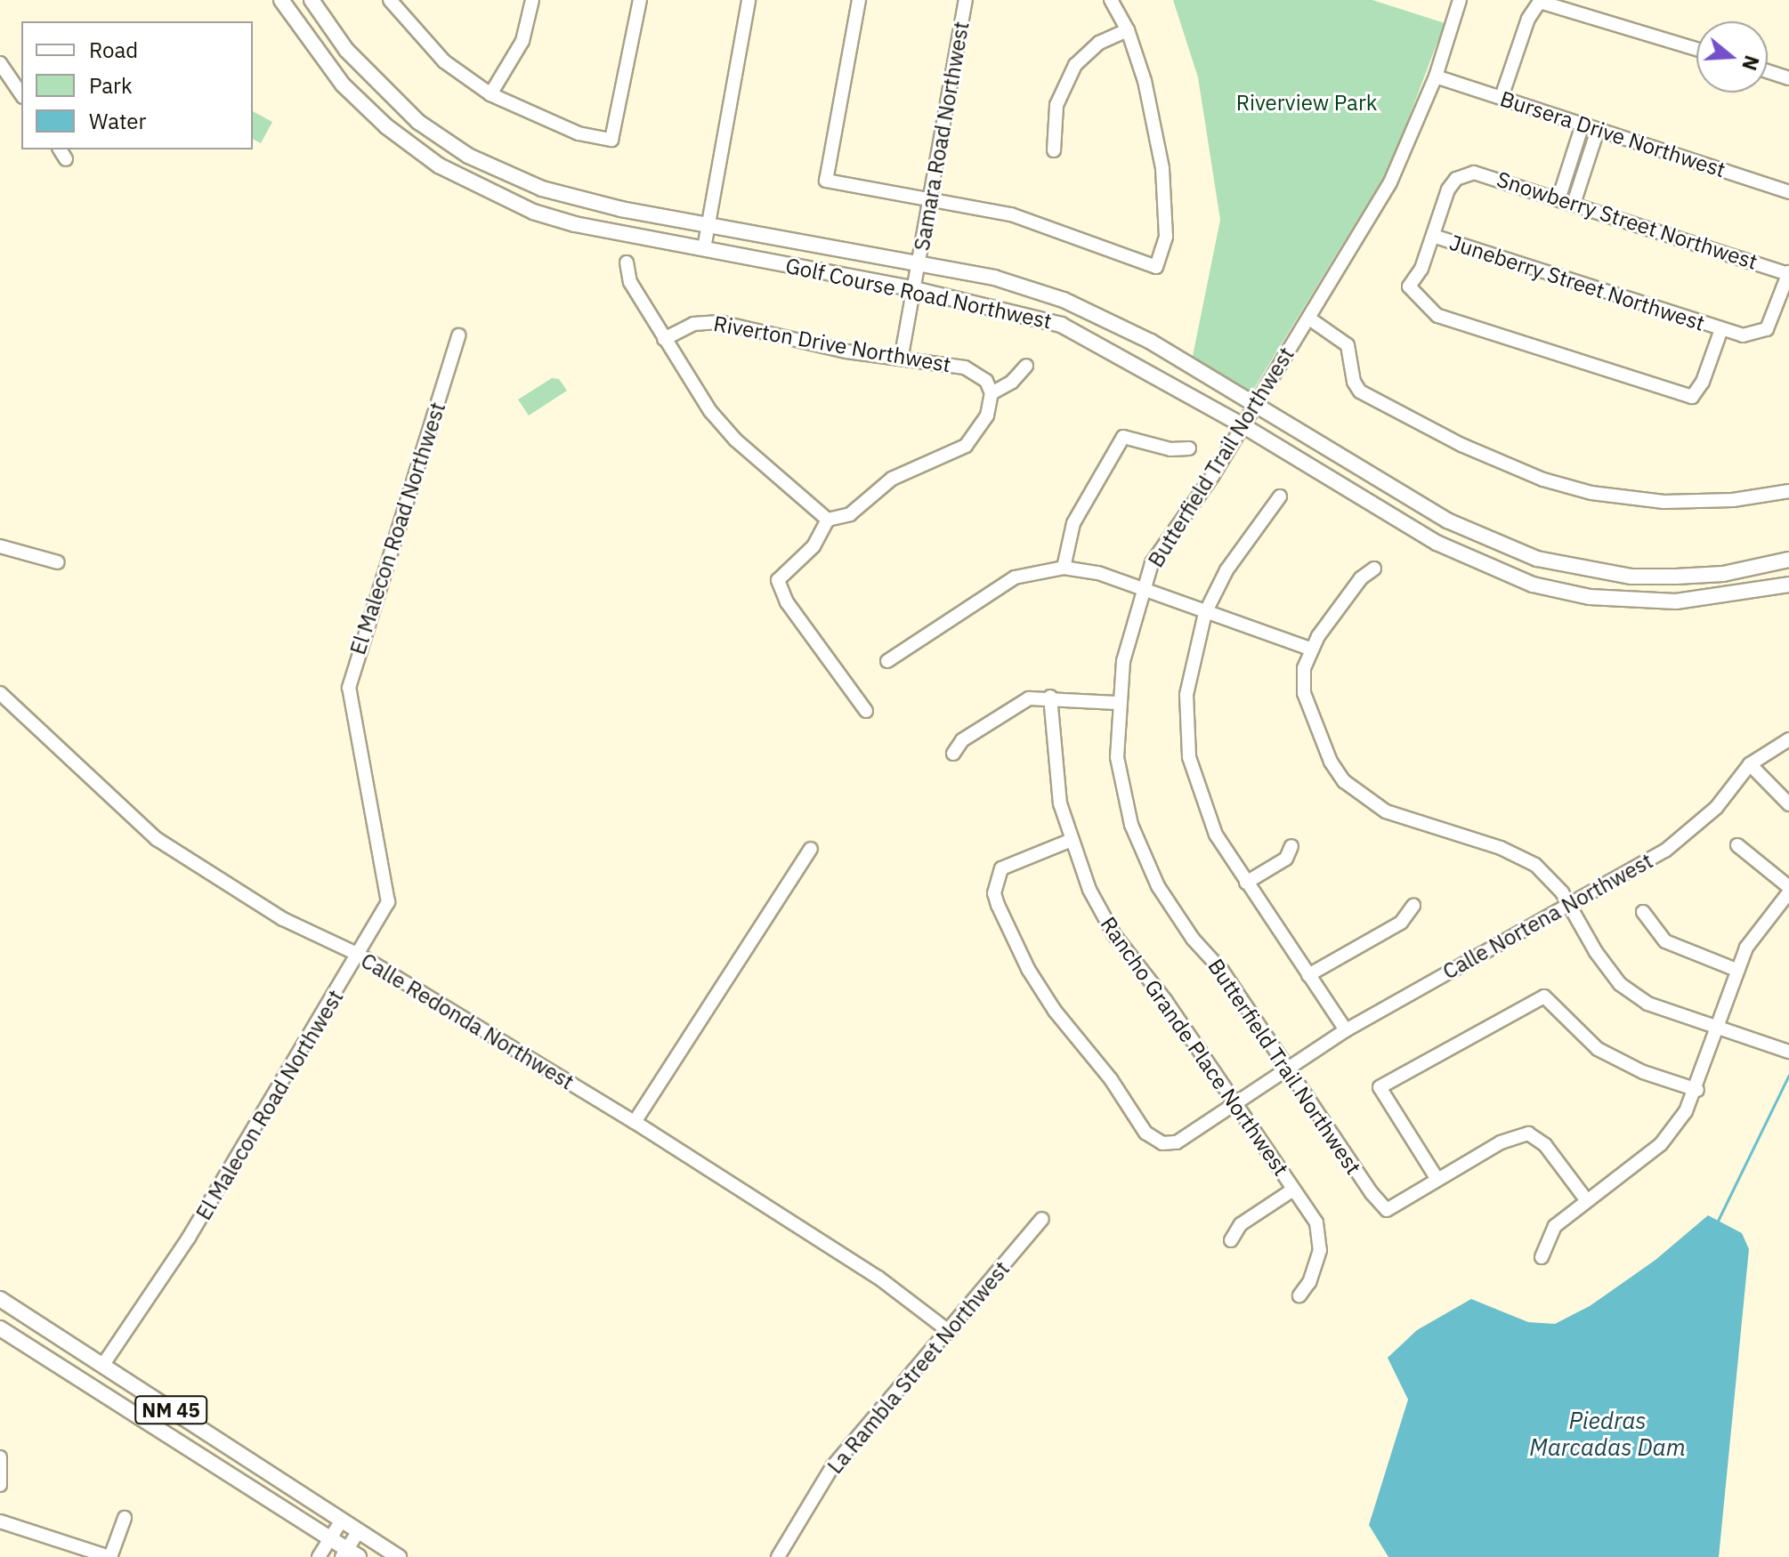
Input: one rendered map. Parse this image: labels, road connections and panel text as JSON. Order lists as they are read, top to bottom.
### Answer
{
  "streets": {
    "main road": ["Golf Course Road Northwest", "NM 45"],
    "street": [
      "Bursera Drive Northwest",
      "Samara Road Northwest",
      "Snowberry Street Northwest",
      "Juneberry Street Northwest",
      "Riverton Drive Northwest",
      "Butterfield Trail Northwest",
      "El Malecon Road Northwest",
      "Calle Nortena Northwest",
      "Calle Redonda Northwest",
      "Rancho Grande Place Northwest",
      "La Rambla Street Northwest"
    ]
  },
  "crossings": [
    ["Bursera Drive Northwest", "Butterfield Trail Northwest"],
    ["Samara Road Northwest", "Golf Course Road Northwest"],
    ["Samara Road Northwest", "Riverton Drive Northwest"],
    ["Snowberry Street Northwest", "Juneberry Street Northwest"],
    ["Golf Course Road Northwest", "Butterfield Trail Northwest"],
    ["Butterfield Trail Northwest", "Calle Nortena Northwest"],
    ["El Malecon Road Northwest", "Calle Redonda Northwest"],
    ["El Malecon Road Northwest", "NM 45"],
    ["Calle Nortena Northwest", "Rancho Grande Place Northwest"],
    ["Calle Redonda Northwest", "La Rambla Street Northwest"]
  ],
  "water": ["Piedras Marcadas Dam"],
  "parks": ["Riverview Park"],
  "legend": ["Road", "Park", "Water"],
  "north": "right"
}
